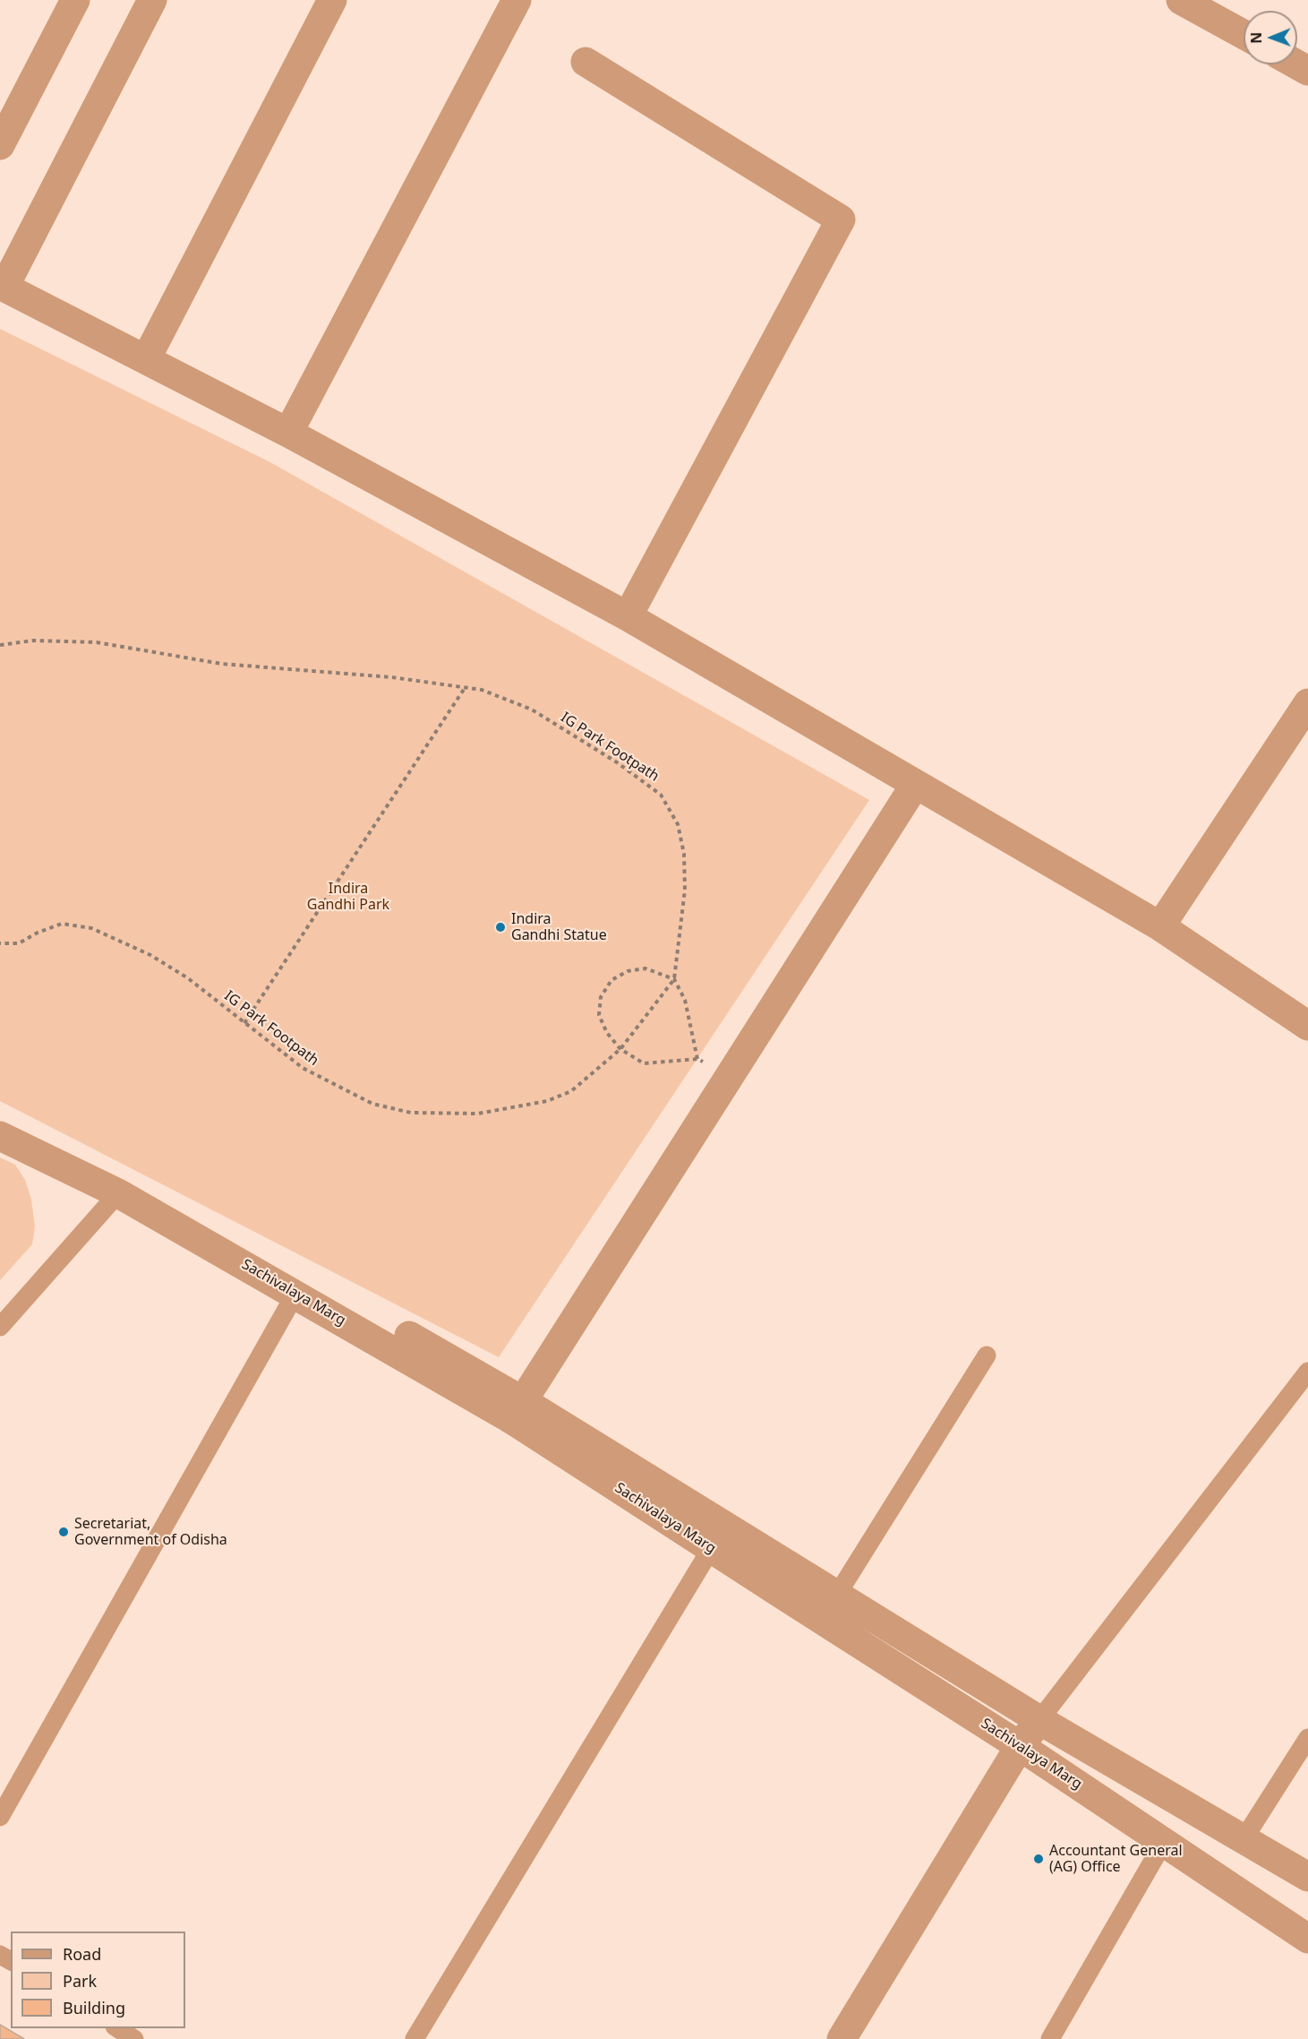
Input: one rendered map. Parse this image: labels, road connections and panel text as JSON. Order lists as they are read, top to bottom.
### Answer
{
  "streets": {
    "street": ["Sachivalaya Marg"],
    "path": ["IG Park Footpath"]
  },
  "parks": ["Indira Gandhi Park"],
  "places": ["Indira Gandhi Statue", "Secretariat, Government of Odisha", "Accountant General (AG) Office"],
  "legend": ["Road", "Park", "Building"],
  "north": "left"
}
